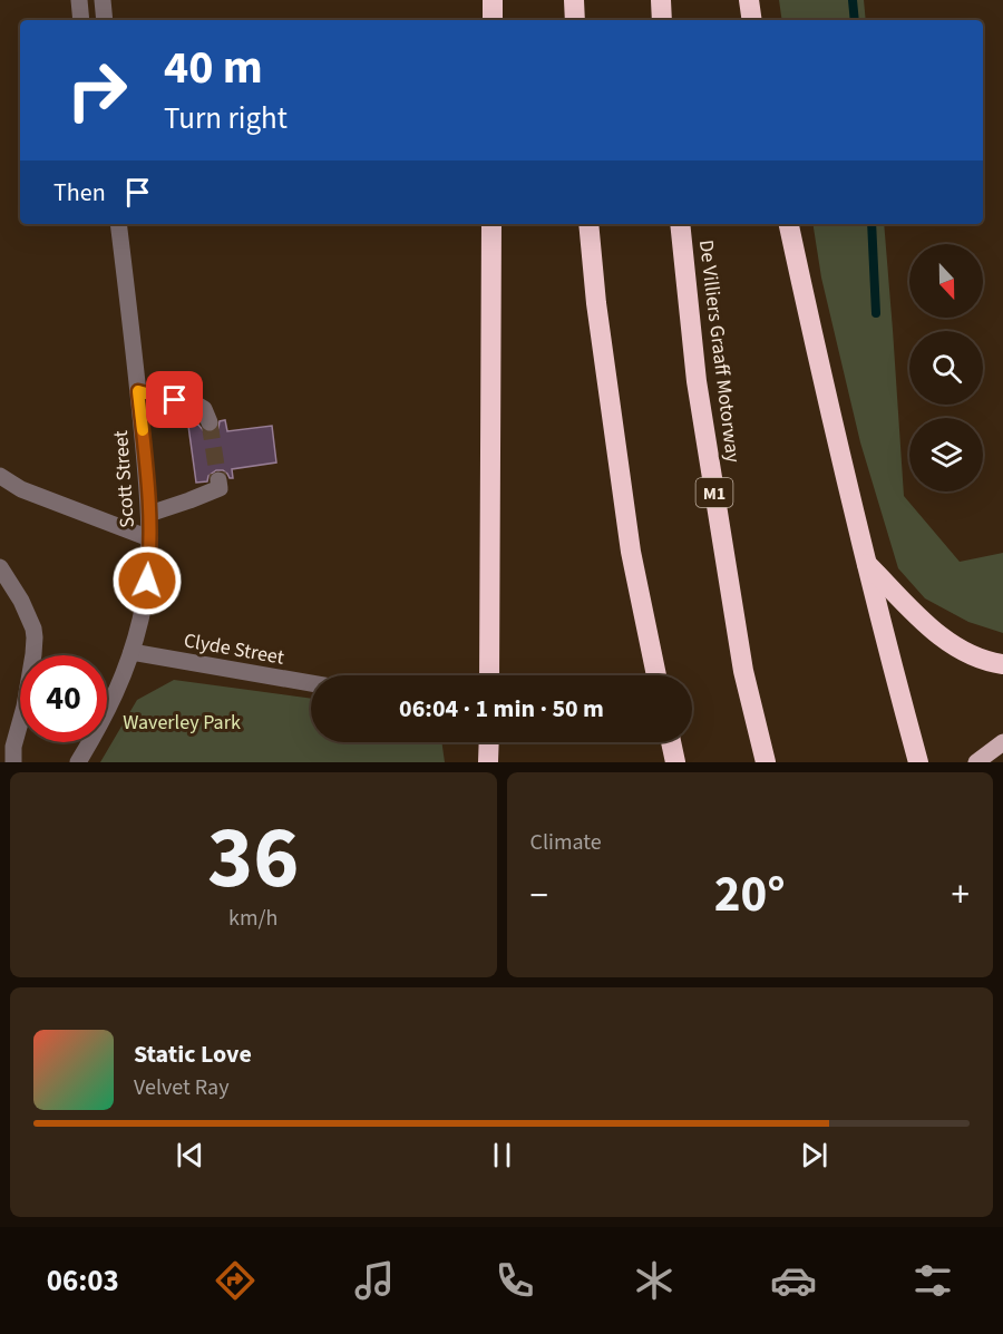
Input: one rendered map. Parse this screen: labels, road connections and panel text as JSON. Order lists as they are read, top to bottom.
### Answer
{
  "streets": {
    "highway": ["De Villiers Graaff Motorway", "M1"],
    "street": ["Scott Street", "Clyde Street"]
  },
  "crossings": [
    ["Scott Street", "Clyde Street"]
  ],
  "parks": ["Waverley Park"],
  "north": "bottom",
  "page": {
    "turn": ["40 m", "Turn right"],
    "then": "Then",
    "limit": "40",
    "trip": "06:04 · 1 min · 50 m",
    "tile": [
      ["36", "km/h"],
      "Climate"
    ],
    "heat": ["−", "20°", "+"],
    "song": ["Static Love", "Velvet Ray"],
    "tabs": "06:03"
  }
}
